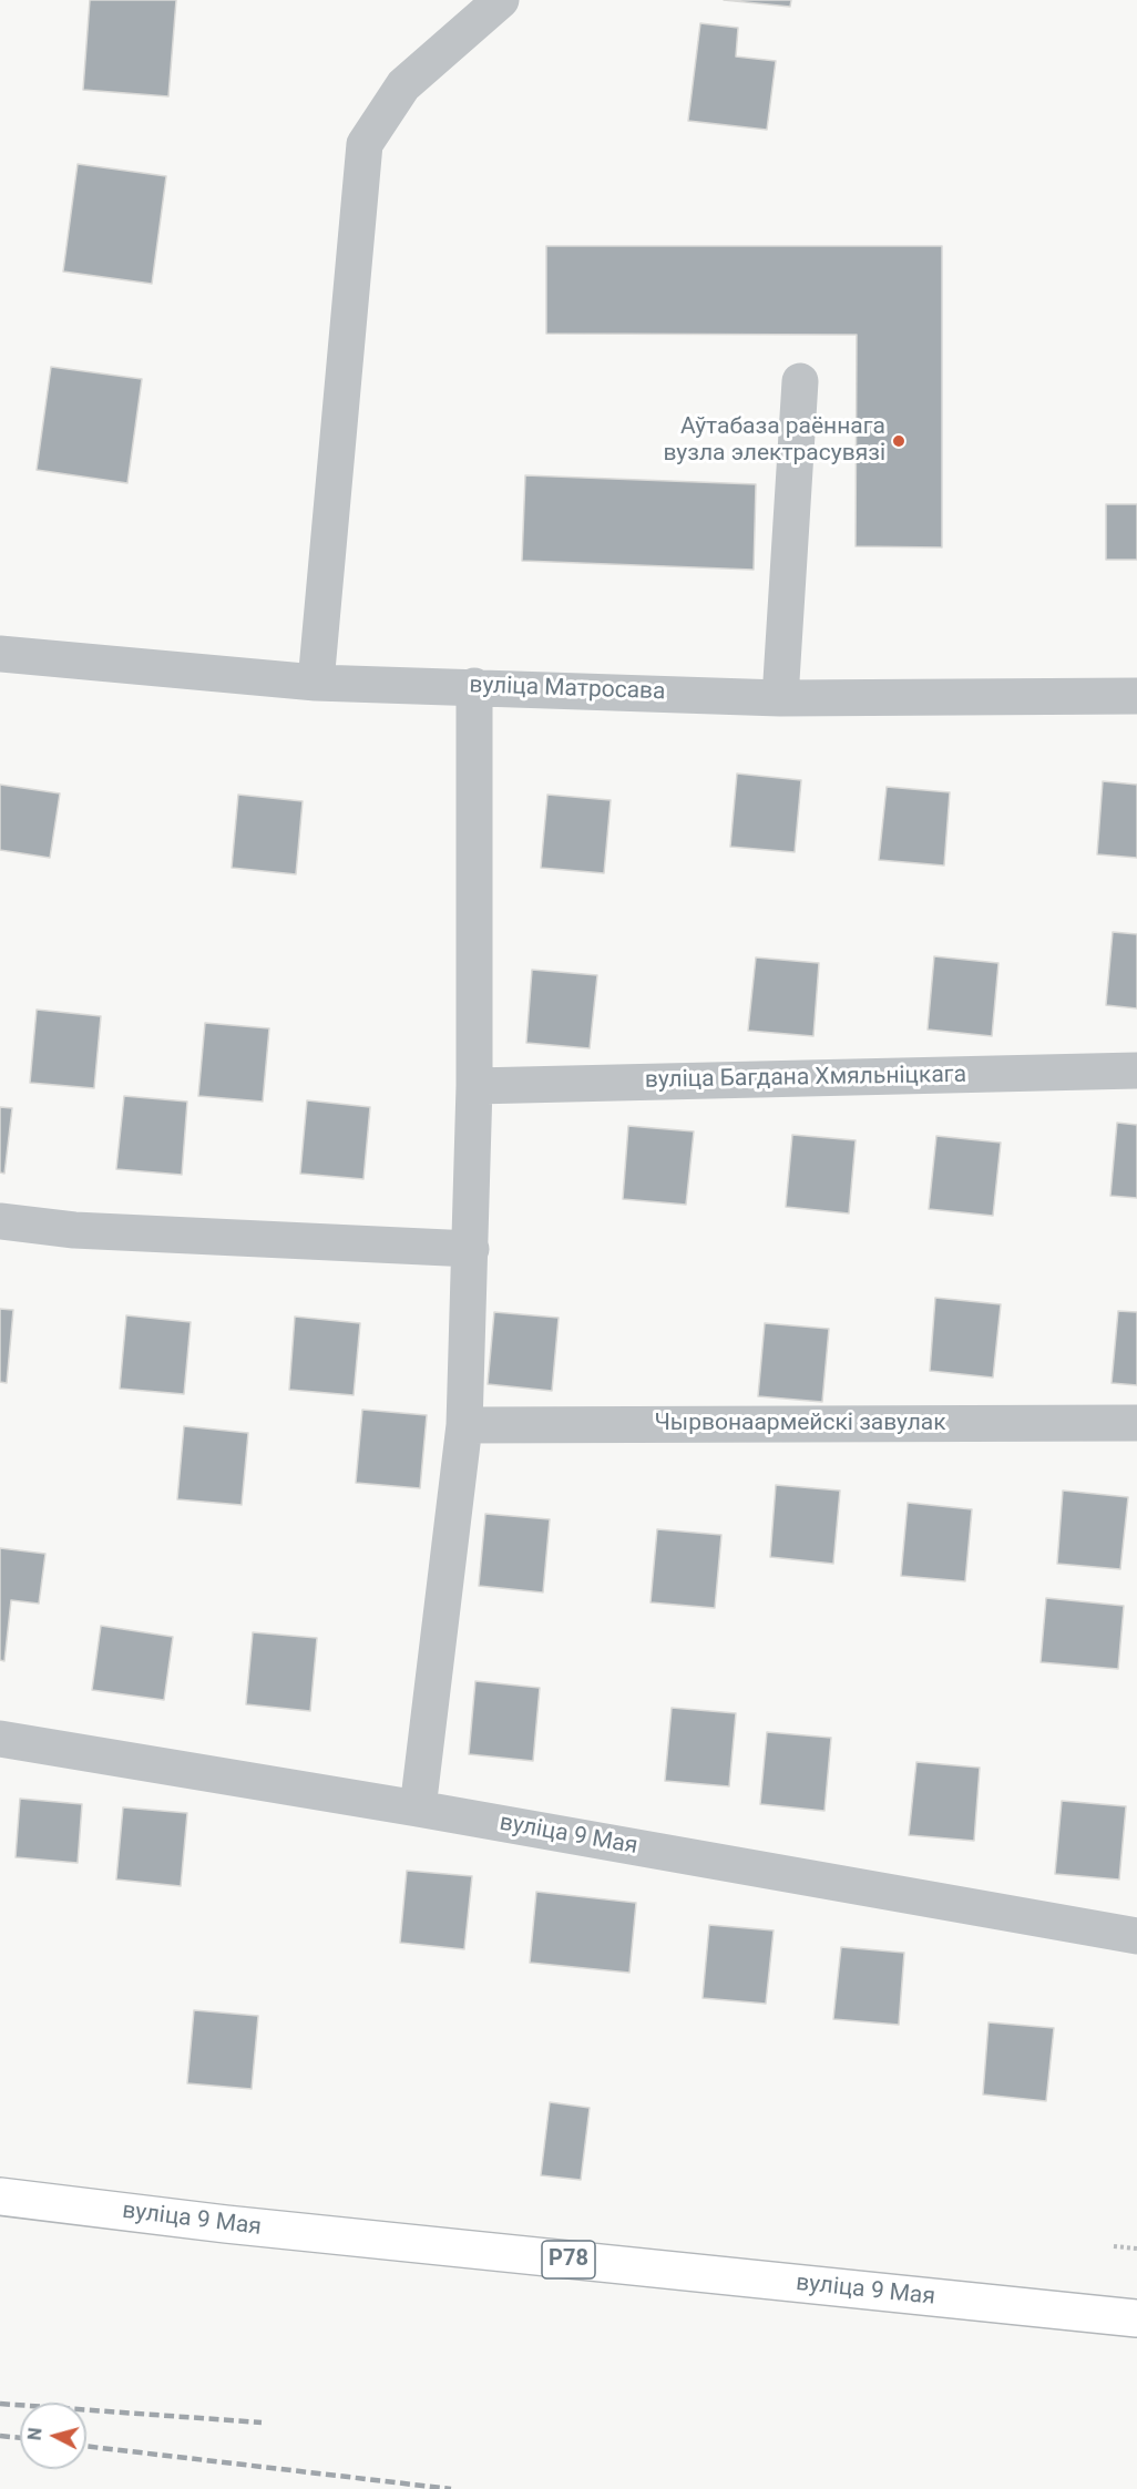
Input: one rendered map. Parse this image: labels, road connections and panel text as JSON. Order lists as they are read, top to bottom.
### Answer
{
  "streets": {
    "main road": ["вуліца 9 Мая", "Р78"],
    "street": ["вуліца Матросава", "вуліца Багдана Хмяльніцкага", "Чырвонаармейскі завулак"]
  },
  "places": ["Аўтабаза раённага вузла электрасувязі"],
  "north": "left"
}
